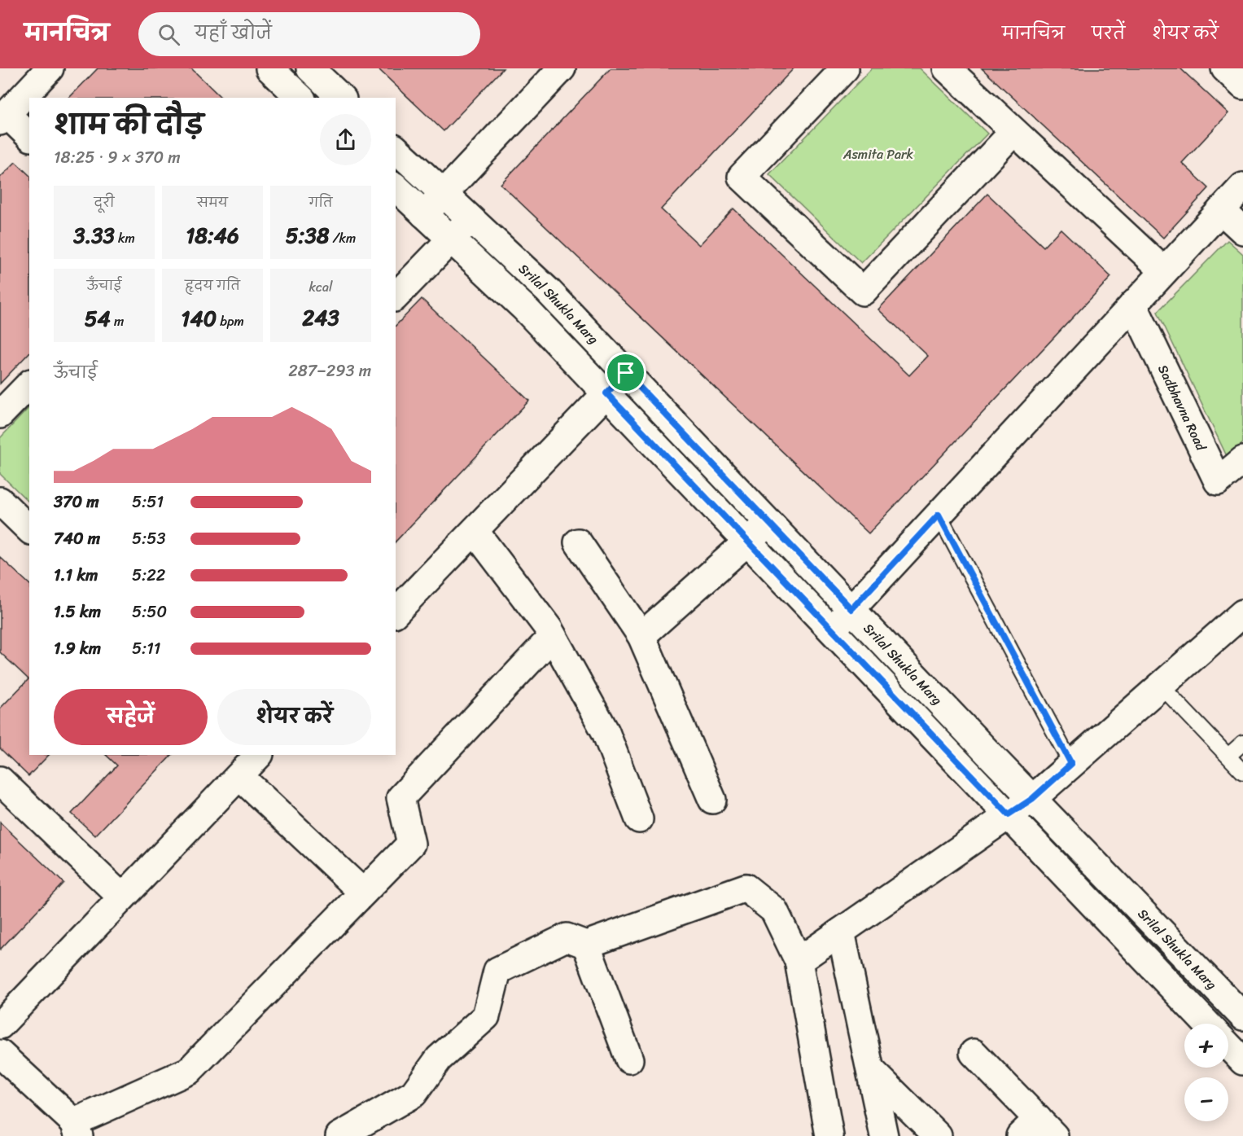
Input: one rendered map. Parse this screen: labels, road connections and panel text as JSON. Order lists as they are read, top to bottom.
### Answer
{
  "streets": {
    "street": ["Srilal Shukla Marg", "Sadbhavna Road"]
  },
  "parks": ["Asmita Park"],
  "page": {
    "header": "मानचित्र",
    "search": "यहाँ खोजें",
    "nav": ["मानचित्र", "परतें", "शेयर करें"],
    "heading": ["शाम की दौड़", "18:25 · 9 × 370 m"],
    "stats": [
      ["दूरी", "3.33 km"],
      ["समय", "18:46"],
      ["गति", "5:38 /km"],
      ["ऊँचाई", "54 m"],
      ["हृदय गति", "140 bpm"],
      ["kcal", "243"]
    ],
    "chart": ["ऊँचाई", "287–293 m"],
    "list": [
      {
        "name": "370 m",
        "note": "5:51"
      },
      {
        "name": "740 m",
        "note": "5:53"
      },
      {
        "name": "1.1 km",
        "note": "5:22"
      },
      {
        "name": "1.5 km",
        "note": "5:50"
      },
      {
        "name": "1.9 km",
        "note": "5:11"
      }
    ],
    "buttons": ["सहेजें", "शेयर करें"],
    "map_buttons": ["+", "−"]
  }
}
